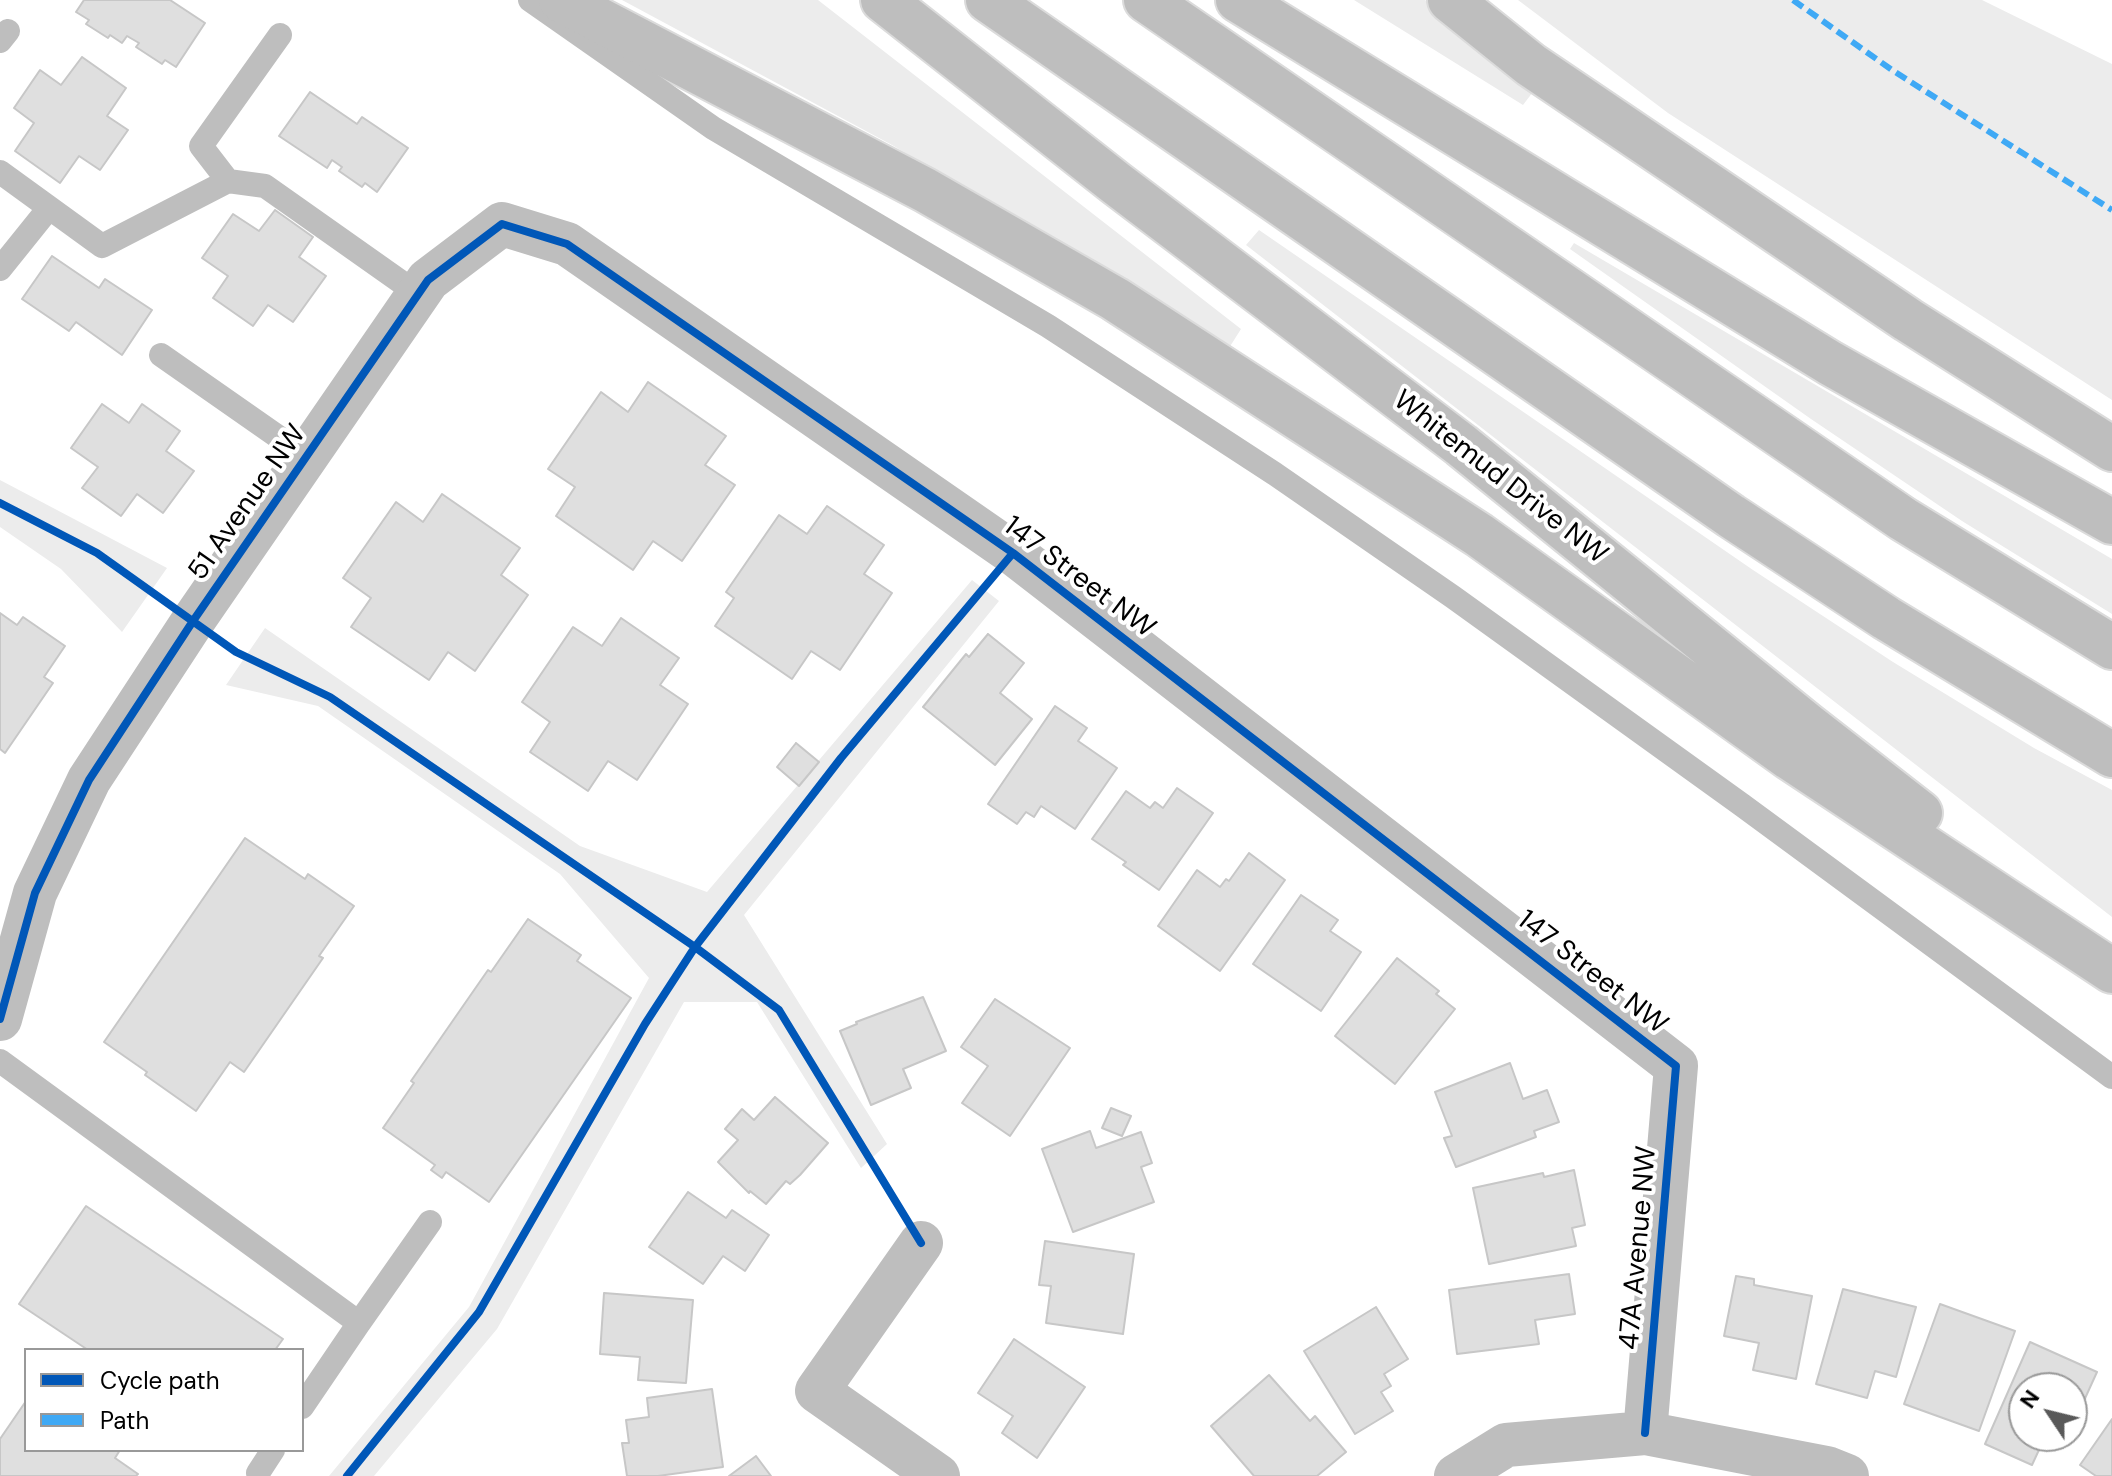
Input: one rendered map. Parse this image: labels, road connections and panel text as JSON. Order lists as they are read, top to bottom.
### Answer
{
  "streets": {
    "main road": [
      "Whitemud Drive NW",
      "51 Avenue NW",
      "147 Street NW",
      "47A Avenue NW"
    ]
  },
  "crossings": [
    ["51 Avenue NW", "147 Street NW"],
    ["147 Street NW", "47A Avenue NW"]
  ],
  "legend": ["Cycle path", "Path"],
  "north": "top left"
}
